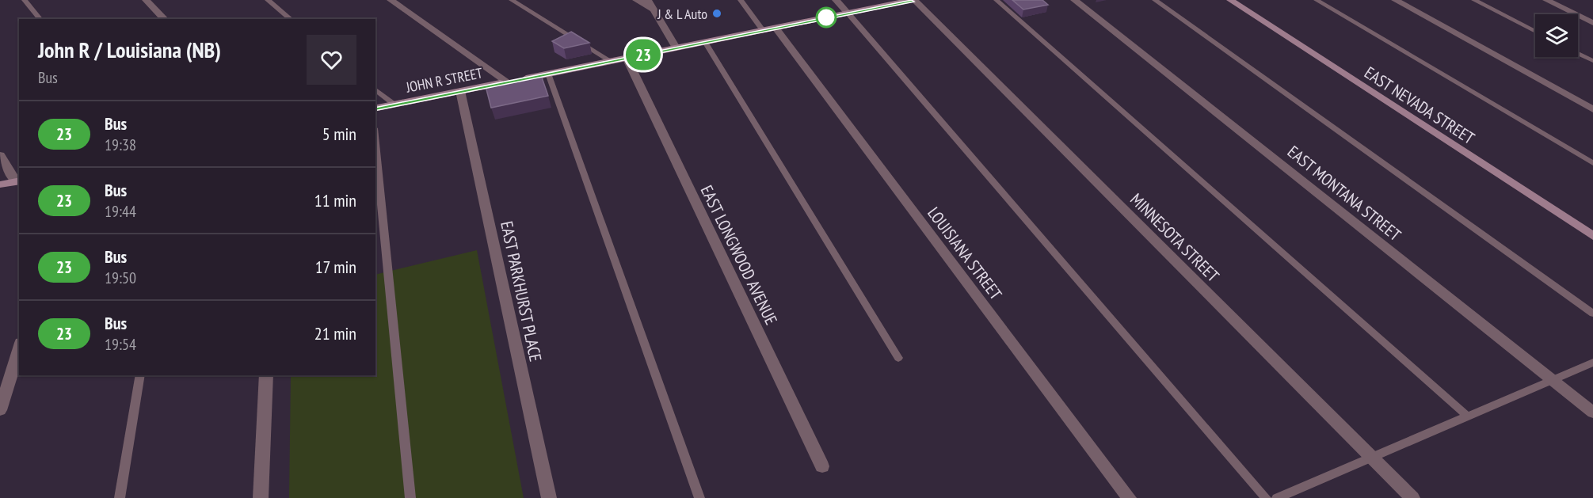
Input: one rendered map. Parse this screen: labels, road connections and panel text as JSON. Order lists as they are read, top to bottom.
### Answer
{
  "streets": {
    "main road": ["JOHN R STREET", "EAST NEVADA STREET"],
    "street": [
      "EAST MONTANA STREET",
      "MINNESOTA STREET",
      "LOUISIANA STREET",
      "EAST LONGWOOD AVENUE",
      "EAST PARKHURST PLACE"
    ]
  },
  "crossings": [
    ["JOHN R STREET", "MINNESOTA STREET"],
    ["JOHN R STREET", "LOUISIANA STREET"],
    ["JOHN R STREET", "EAST LONGWOOD AVENUE"],
    ["JOHN R STREET", "EAST PARKHURST PLACE"]
  ],
  "places": ["J & L Auto"],
  "lines": ["bus line 23"],
  "page": {
    "on_map": "23",
    "heading": ["John R / Louisiana (NB)", "Bus"],
    "list": [
      {
        "mark": "23",
        "name": "Bus",
        "note": "19:38",
        "value": "5 min"
      },
      {
        "mark": "23",
        "name": "Bus",
        "note": "19:44",
        "value": "11 min"
      },
      {
        "mark": "23",
        "name": "Bus",
        "note": "19:50",
        "value": "17 min"
      },
      {
        "mark": "23",
        "name": "Bus",
        "note": "19:54",
        "value": "21 min"
      }
    ]
  }
}
